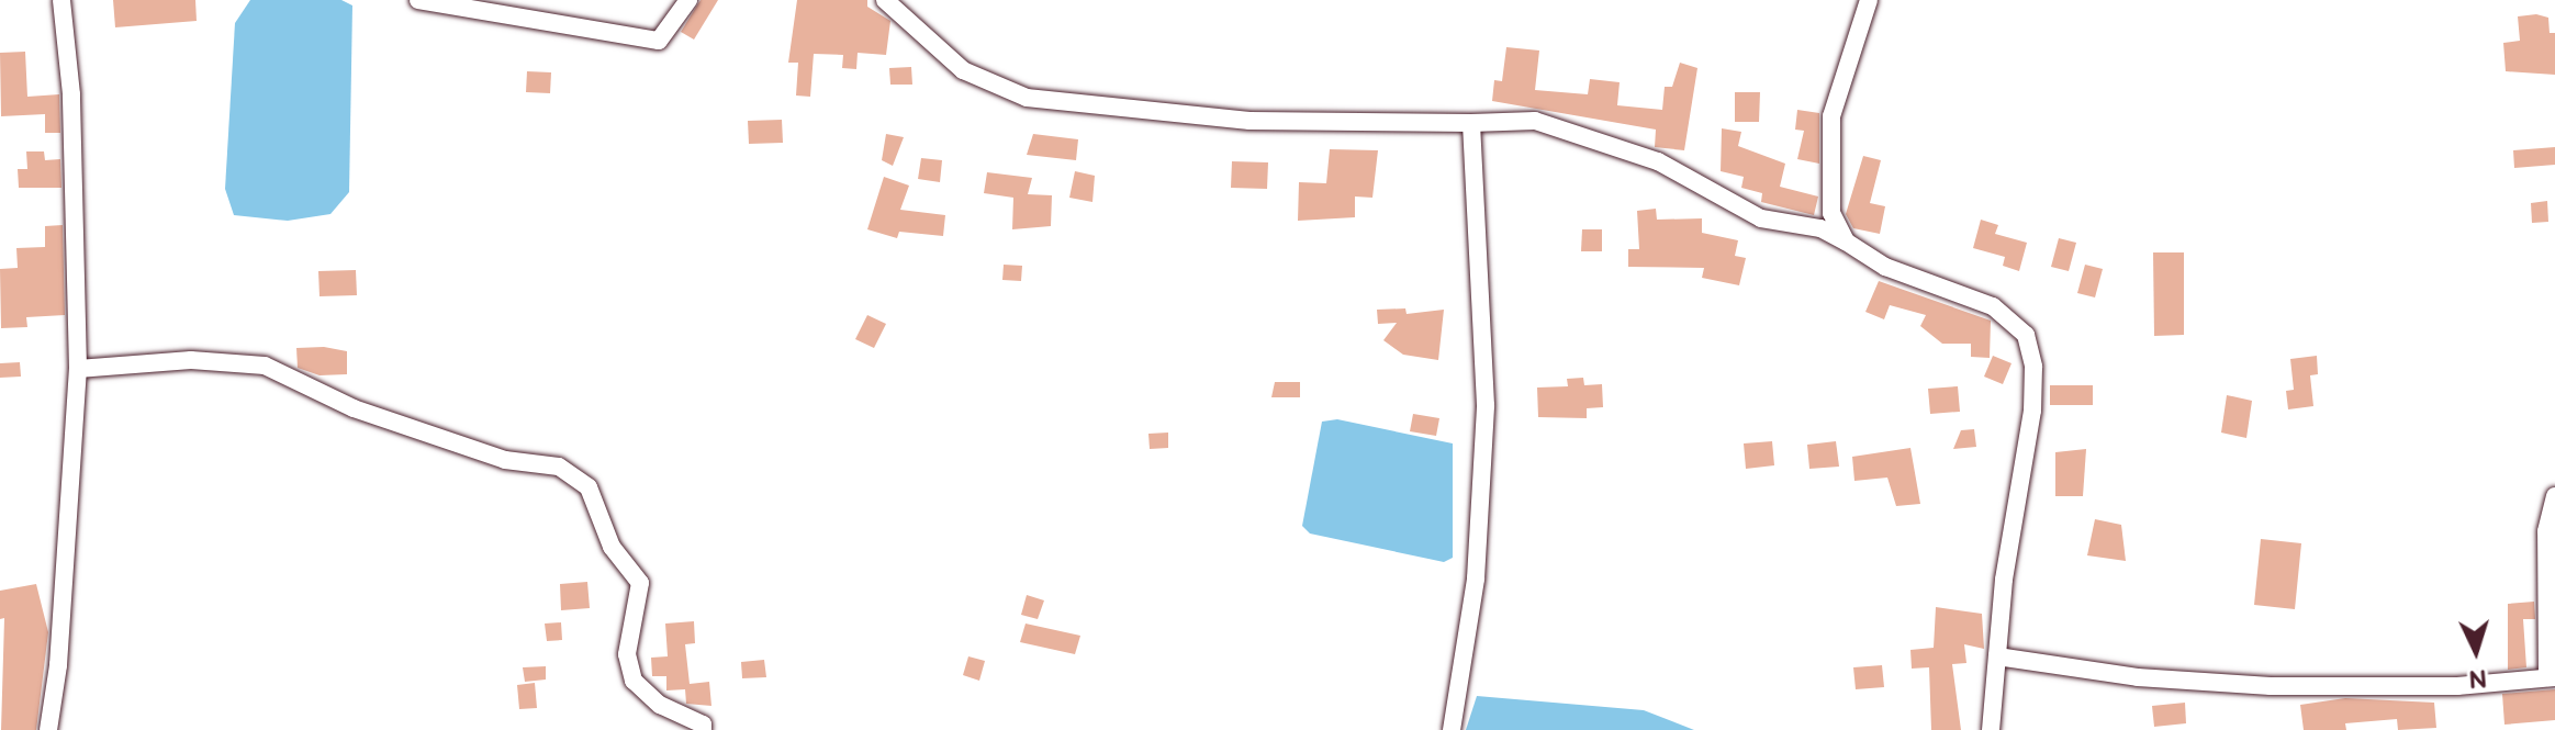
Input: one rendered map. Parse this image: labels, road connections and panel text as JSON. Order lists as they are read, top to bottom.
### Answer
{
  "north": "bottom"
}
